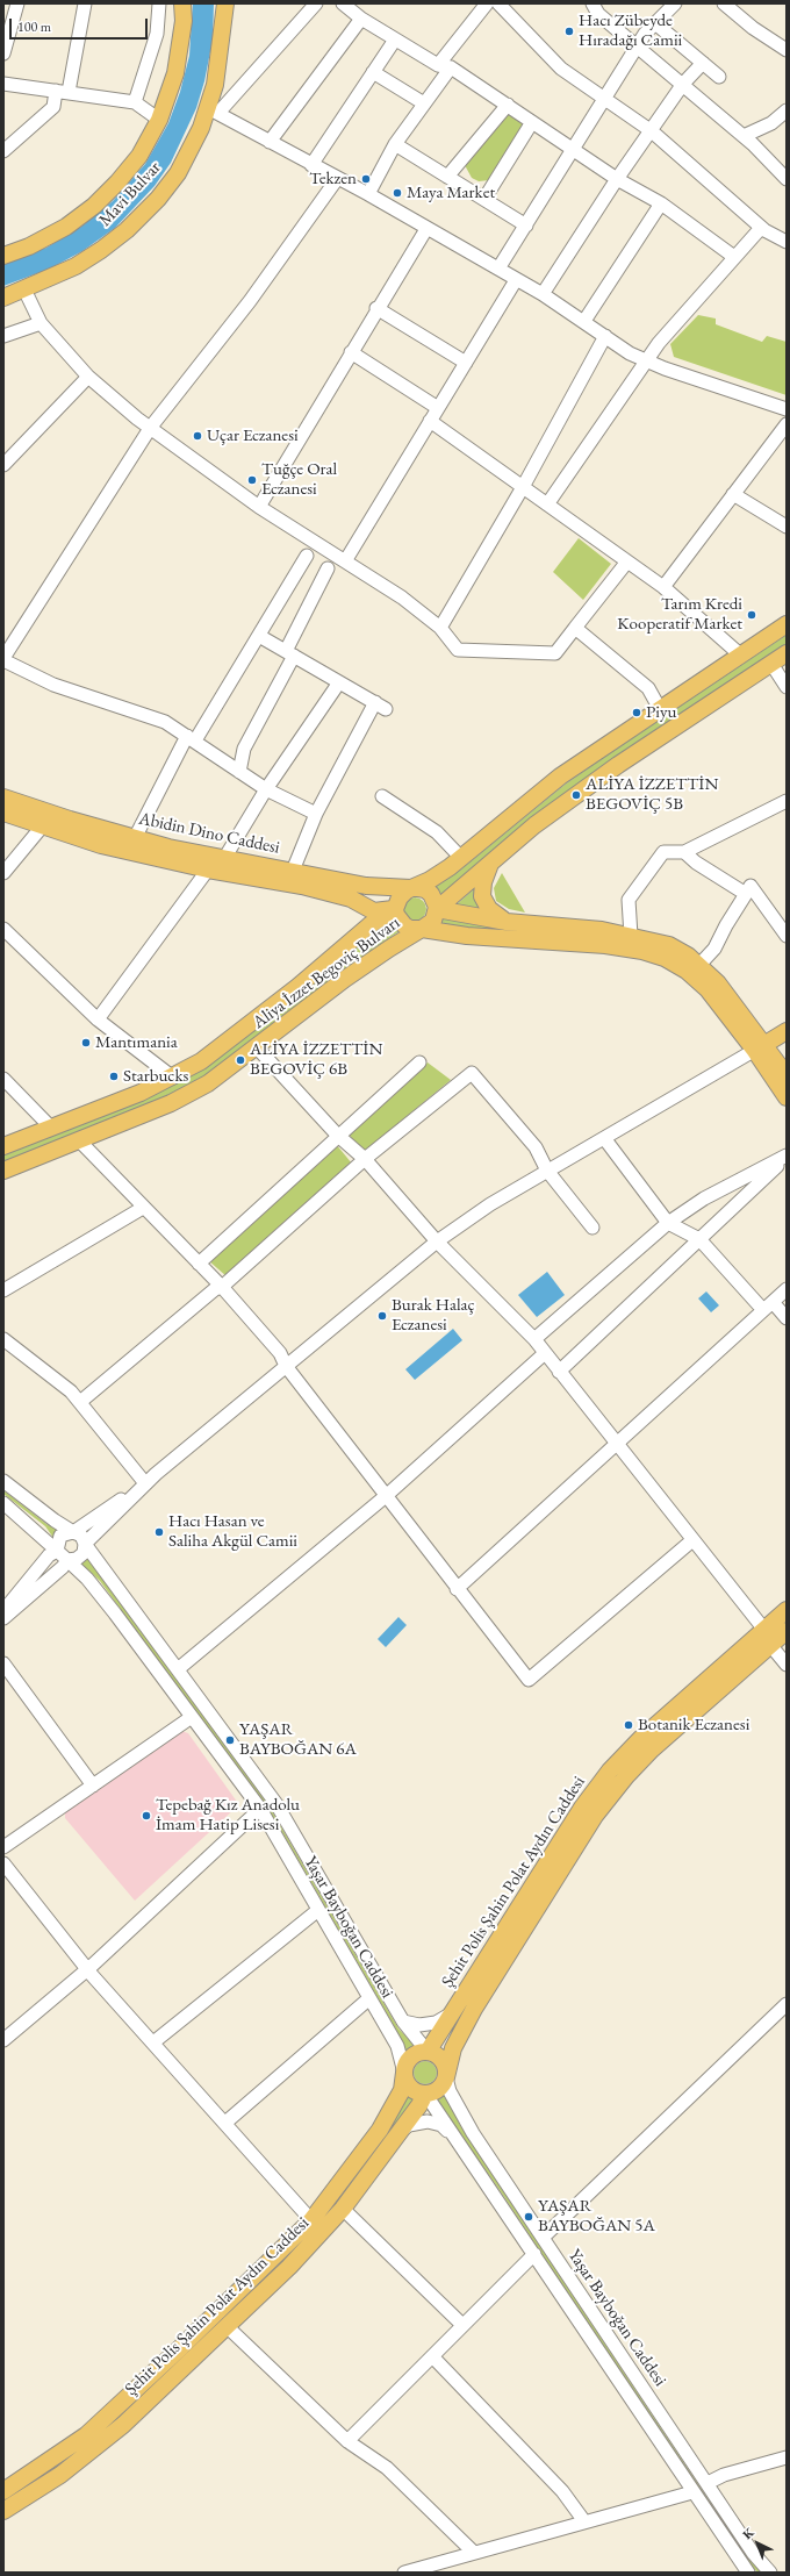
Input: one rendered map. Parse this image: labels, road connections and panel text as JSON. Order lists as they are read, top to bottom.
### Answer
{
  "streets": {
    "main road": [
      "Mavi Bulvar",
      "Abidin Dino Caddesi",
      "Aliya İzzet Begoviç Bulvarı",
      "Şehit Polis Şahin Polat Aydın Caddesi"
    ],
    "street": ["Yaşar Bayboğan Caddesi"]
  },
  "crossings": [
    ["Abidin Dino Caddesi", "Aliya İzzet Begoviç Bulvarı"],
    ["Şehit Polis Şahin Polat Aydın Caddesi", "Yaşar Bayboğan Caddesi"]
  ],
  "places": [
    "Hacı Zübeyde Hıradağı Camii",
    "Tekzen",
    "Maya Market",
    "Uçar Eczanesi",
    "Tuğçe Oral Eczanesi",
    "Tarım Kredi Kooperatif Market",
    "Piyu",
    "ALİYA İZZETTİN BEGOVİÇ 5B",
    "Mantımania",
    "ALİYA İZZETTİN BEGOVİÇ 6B",
    "Starbucks",
    "Burak Halaç Eczanesi",
    "Hacı Hasan ve Saliha Akgül Camii",
    "Botanik Eczanesi",
    "YAŞAR BAYBOĞAN 6A",
    "Tepebağ Kız Anadolu İmam Hatip Lisesi",
    "YAŞAR BAYBOĞAN 5A"
  ],
  "scale_bar": "100 m",
  "north": "top left"
}
